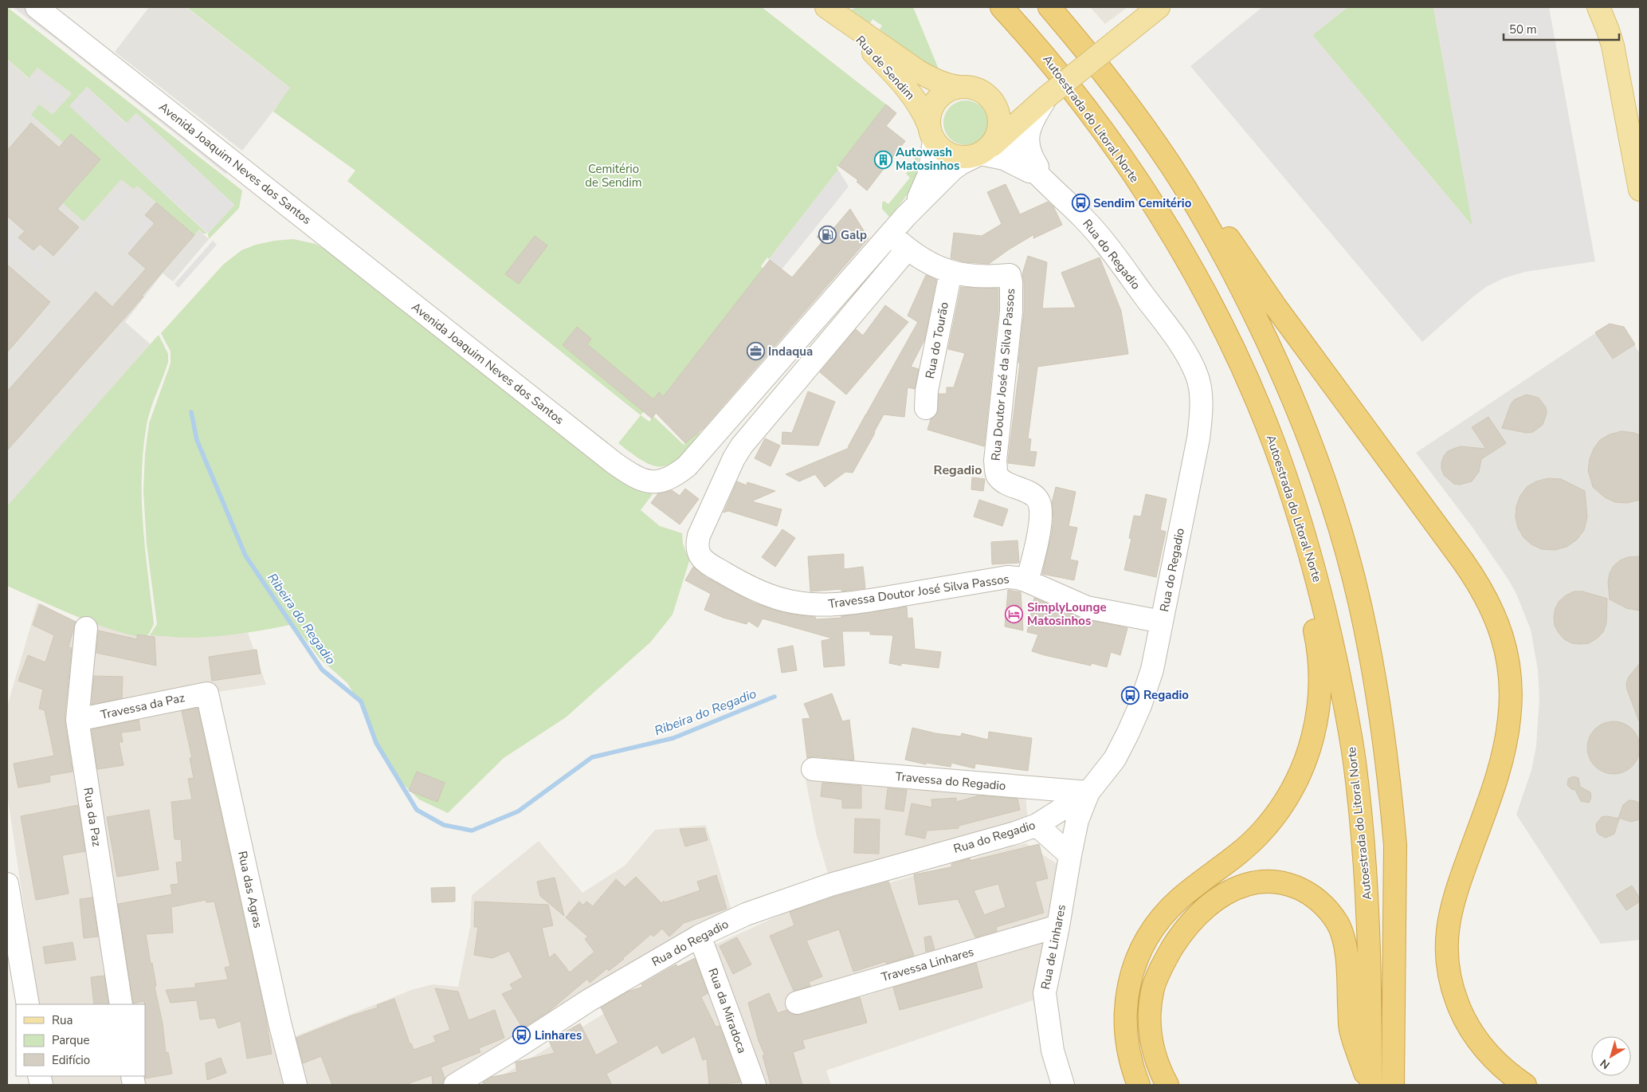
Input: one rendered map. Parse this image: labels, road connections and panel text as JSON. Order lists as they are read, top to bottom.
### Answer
{
  "streets": {
    "highway": ["Autoestrada do Litoral Norte"],
    "main road": ["Rua de Sendim"],
    "street": [
      "Avenida Joaquim Neves dos Santos",
      "Rua do Regadio",
      "Rua do Tourão",
      "Rua Doutor José da Silva Passos",
      "Travessa Doutor José Silva Passos",
      "Travessa da Paz",
      "Travessa do Regadio",
      "Rua da Paz",
      "Rua das Agras",
      "Rua de Linhares",
      "Travessa Linhares",
      "Rua da Miradoca"
    ]
  },
  "crossings": [
    ["Rua de Sendim", "Avenida Joaquim Neves dos Santos"],
    ["Rua de Sendim", "Rua do Regadio"],
    ["Avenida Joaquim Neves dos Santos", "Rua do Regadio"],
    ["Avenida Joaquim Neves dos Santos", "Rua Doutor José da Silva Passos"],
    ["Rua do Regadio", "Travessa Doutor José Silva Passos"],
    ["Rua do Regadio", "Travessa do Regadio"],
    ["Rua do Regadio", "Rua de Linhares"],
    ["Rua do Regadio", "Rua da Miradoca"],
    ["Rua do Tourão", "Rua Doutor José da Silva Passos"],
    ["Rua Doutor José da Silva Passos", "Travessa Doutor José Silva Passos"],
    ["Travessa da Paz", "Rua da Paz"],
    ["Travessa da Paz", "Rua das Agras"],
    ["Travessa do Regadio", "Rua de Linhares"],
    ["Rua de Linhares", "Travessa Linhares"]
  ],
  "districts": ["Regadio"],
  "water": ["Ribeira do Regadio"],
  "parks": ["Cemitério de Sendim"],
  "places": {
    "building": ["Autowash Matosinhos"],
    "bus stop": ["Sendim Cemitério", "Regadio", "Linhares"],
    "fuel station": ["Galp"],
    "office": ["Indaqua"],
    "hotel": ["SimplyLounge Matosinhos"]
  },
  "legend": ["Rua", "Parque", "Edifício"],
  "scale_bar": "50 m",
  "north": "bottom left"
}
